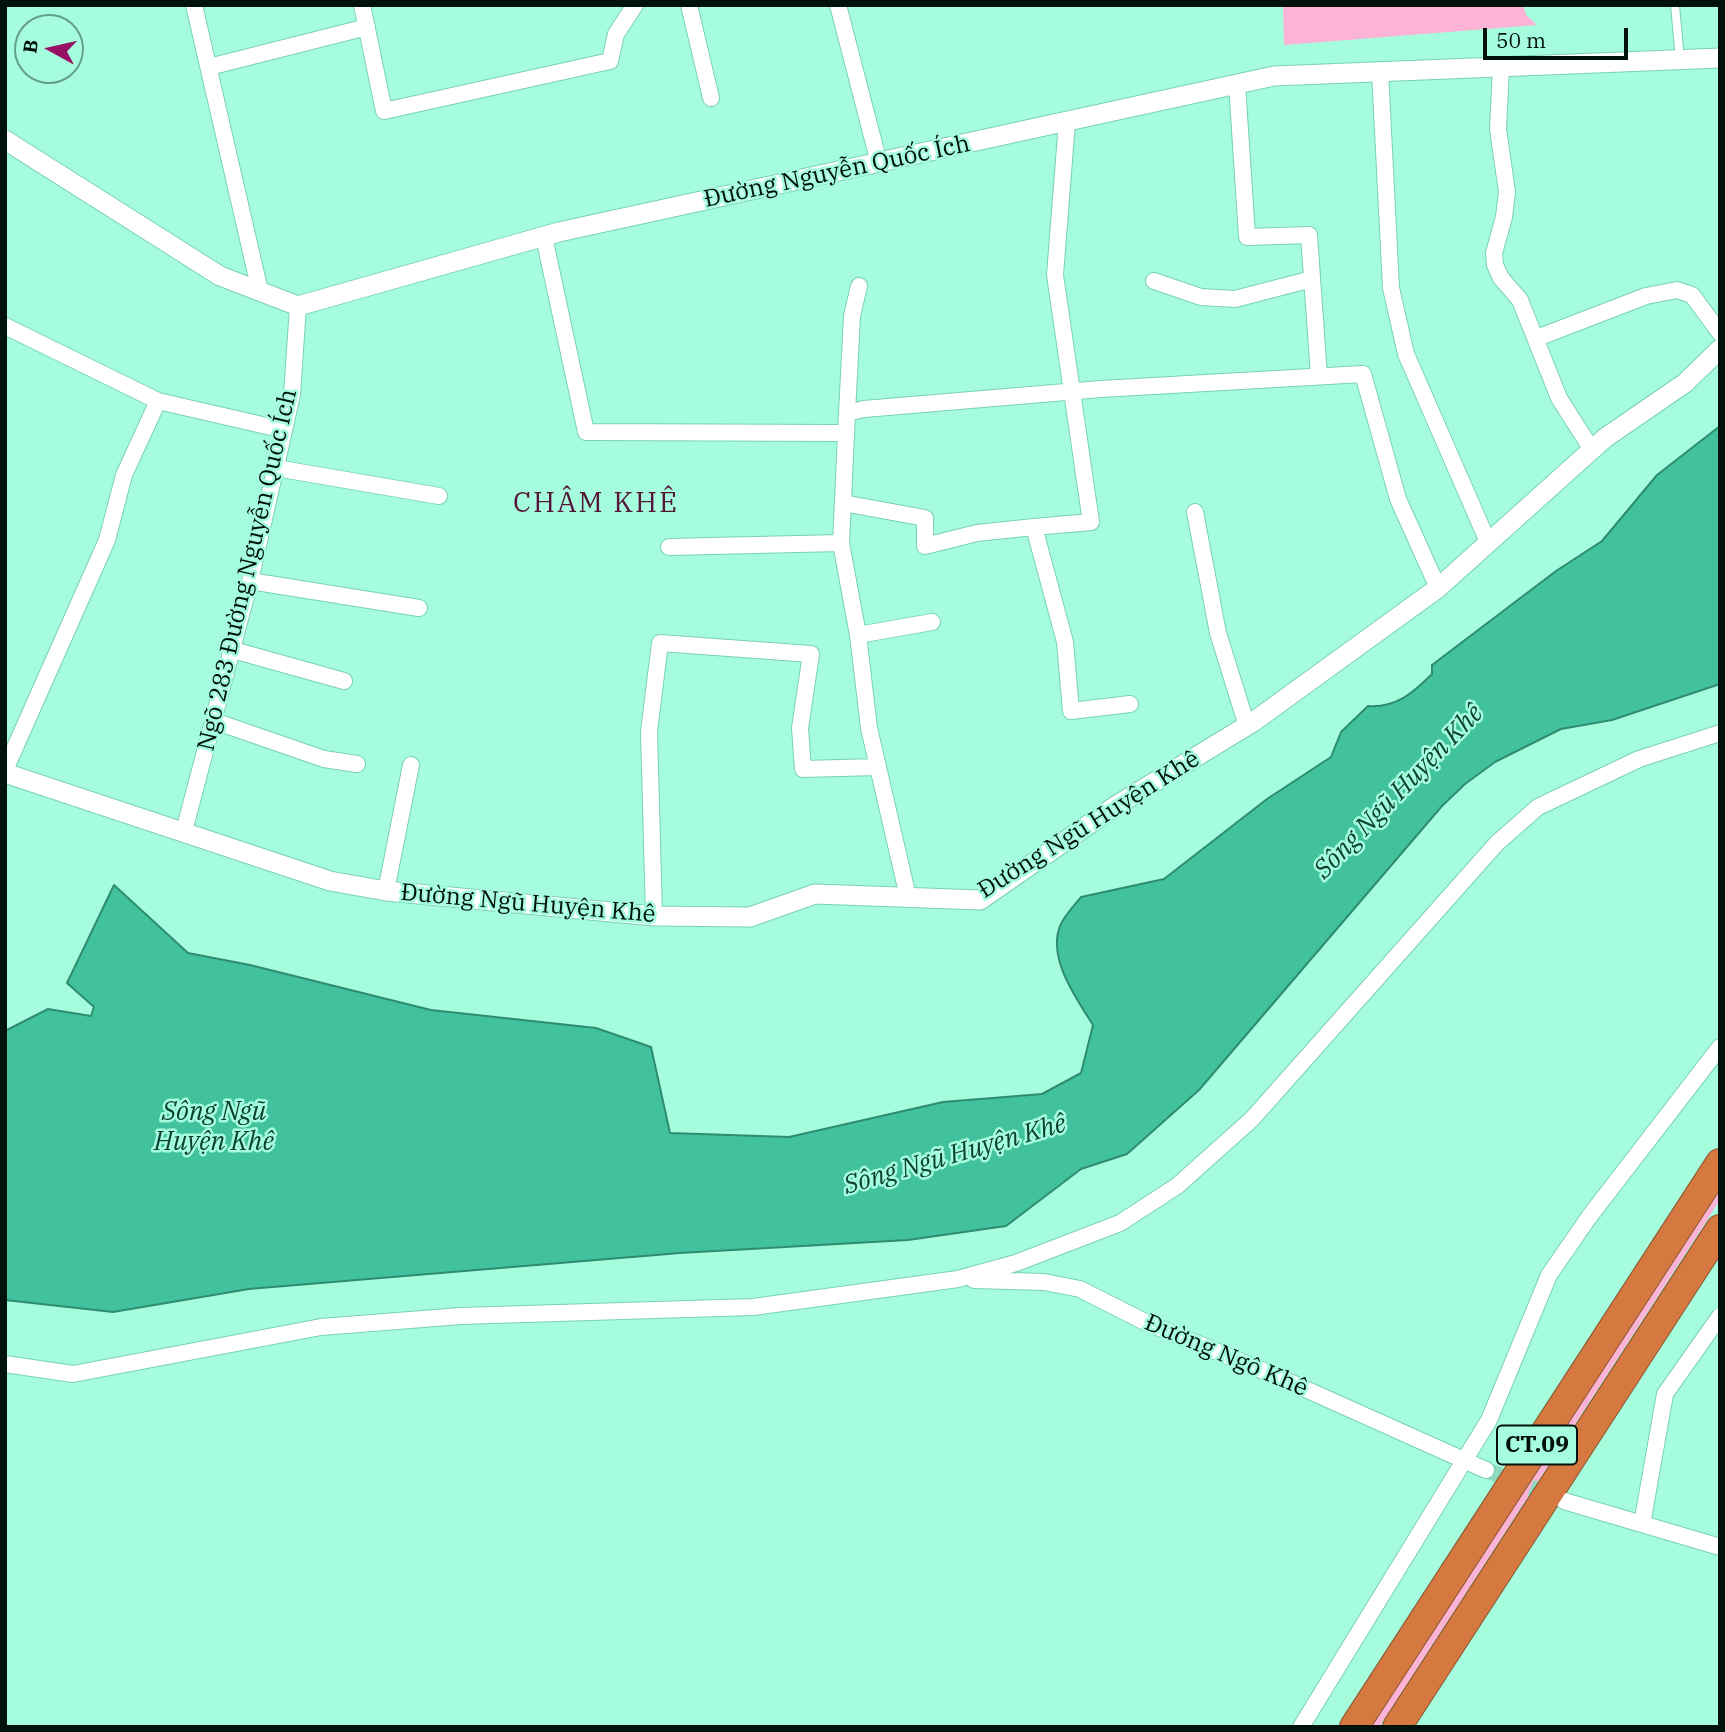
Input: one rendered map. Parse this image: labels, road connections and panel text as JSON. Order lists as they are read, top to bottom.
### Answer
{
  "streets": {
    "highway": ["CT.09"],
    "street": [
      "Đường Nguyễn Quốc Ích",
      "Ngõ 283 Đường Nguyễn Quốc Ích",
      "Đường Ngũ Huyện Khê",
      "Đường Ngô Khê"
    ]
  },
  "crossings": [
    ["Đường Nguyễn Quốc Ích", "Ngõ 283 Đường Nguyễn Quốc Ích"],
    ["Ngõ 283 Đường Nguyễn Quốc Ích", "Đường Ngũ Huyện Khê"]
  ],
  "districts": ["CHÂM KHÊ"],
  "water": ["Sông Ngũ Huyện Khê"],
  "scale_bar": "50 m",
  "north": "left"
}
